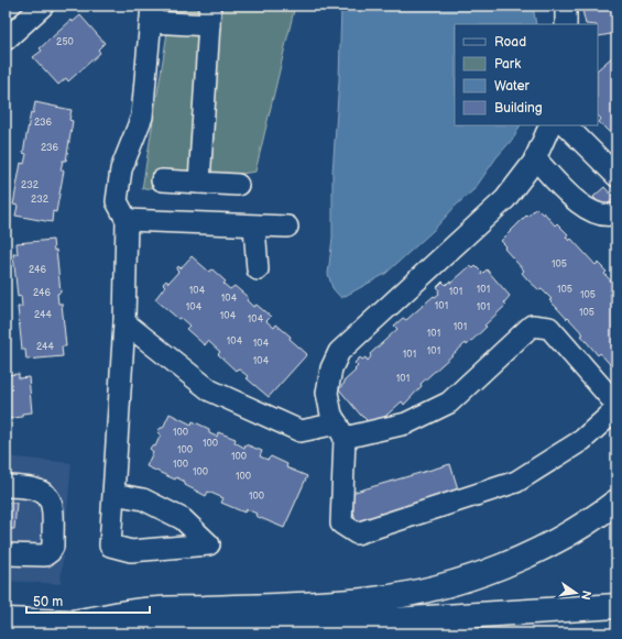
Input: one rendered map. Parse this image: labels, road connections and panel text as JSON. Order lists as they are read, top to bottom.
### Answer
{
  "house_numbers": [
    "250",
    "236",
    "236",
    "232",
    "232",
    "105",
    "246",
    "101",
    "105",
    "104",
    "101",
    "246",
    "105",
    "104",
    "101",
    "104",
    "101",
    "105",
    "244",
    "104",
    "104",
    "101",
    "101",
    "104",
    "104",
    "244",
    "101",
    "101",
    "104",
    "101",
    "100",
    "100",
    "100",
    "100",
    "100",
    "100",
    "100",
    "100"
  ],
  "legend": [
    "Road",
    "Park",
    "Water",
    "Building"
  ],
  "scale_bar": "50 m",
  "north": "right"
}
